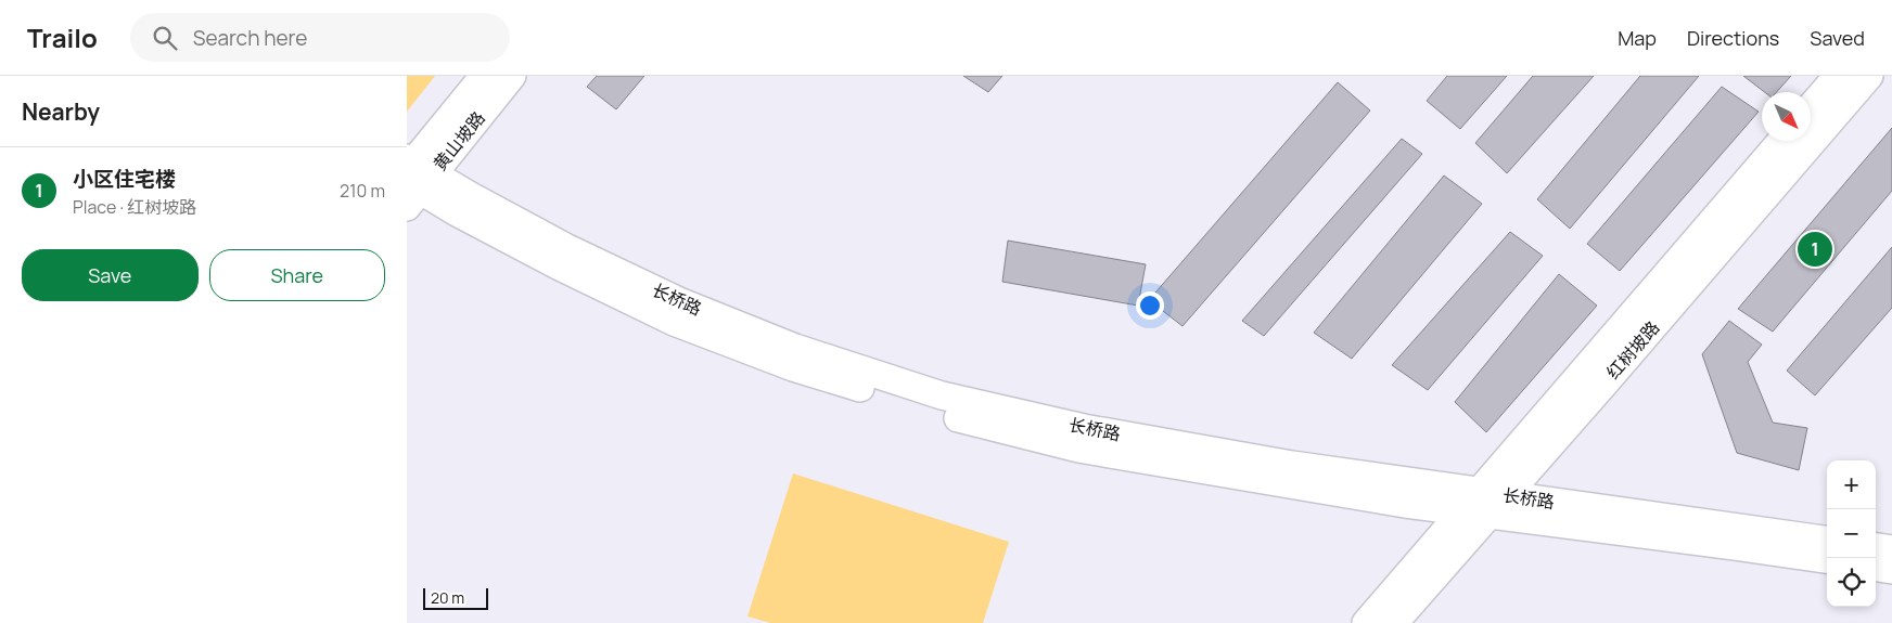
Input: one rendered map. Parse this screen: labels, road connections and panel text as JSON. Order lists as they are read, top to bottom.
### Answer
{
  "streets": {
    "main road": ["黄山坡路", "长桥路", "红树坡路"]
  },
  "crossings": [
    ["黄山坡路", "长桥路"],
    ["长桥路", "红树坡路"]
  ],
  "scale_bar": "20 m",
  "north": "bottom right",
  "page": {
    "header": "Trailo",
    "search": "Search here",
    "nav": ["Map", "Directions", "Saved"],
    "heading": "Nearby",
    "list": [
      {
        "mark": "1",
        "name": "小区住宅楼",
        "note": "Place · 红树坡路",
        "value": "210 m"
      }
    ],
    "pins": "1",
    "buttons": ["Save", "Share"],
    "map_buttons": ["+", "−"],
    "scale": "20 m"
  }
}
